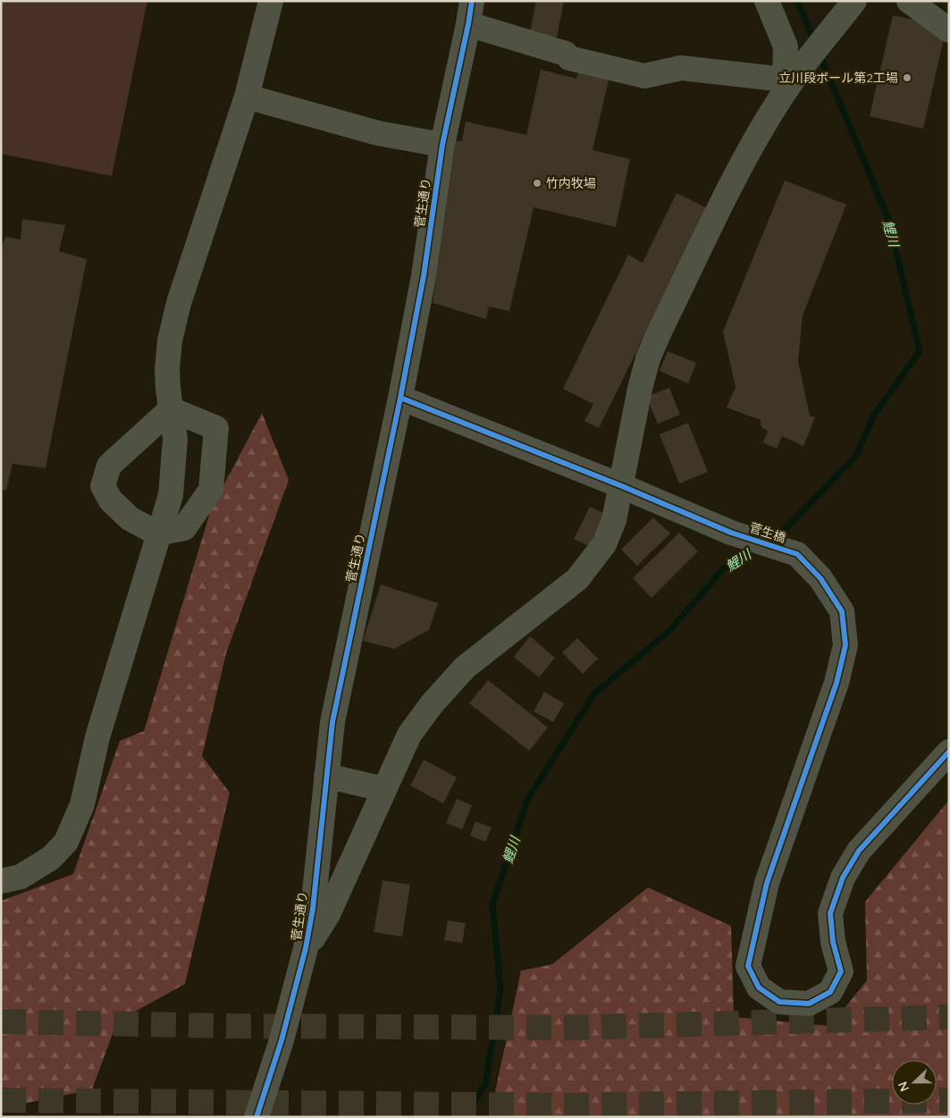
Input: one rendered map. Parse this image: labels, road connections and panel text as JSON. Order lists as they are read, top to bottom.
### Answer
{
  "streets": {
    "street": ["菅生通り", "菅生橋"]
  },
  "crossings": [
    ["菅生通り", "菅生橋"]
  ],
  "water": ["鯉川"],
  "places": ["立川段ボール第2工場", "竹内牧場"],
  "north": "left"
}
